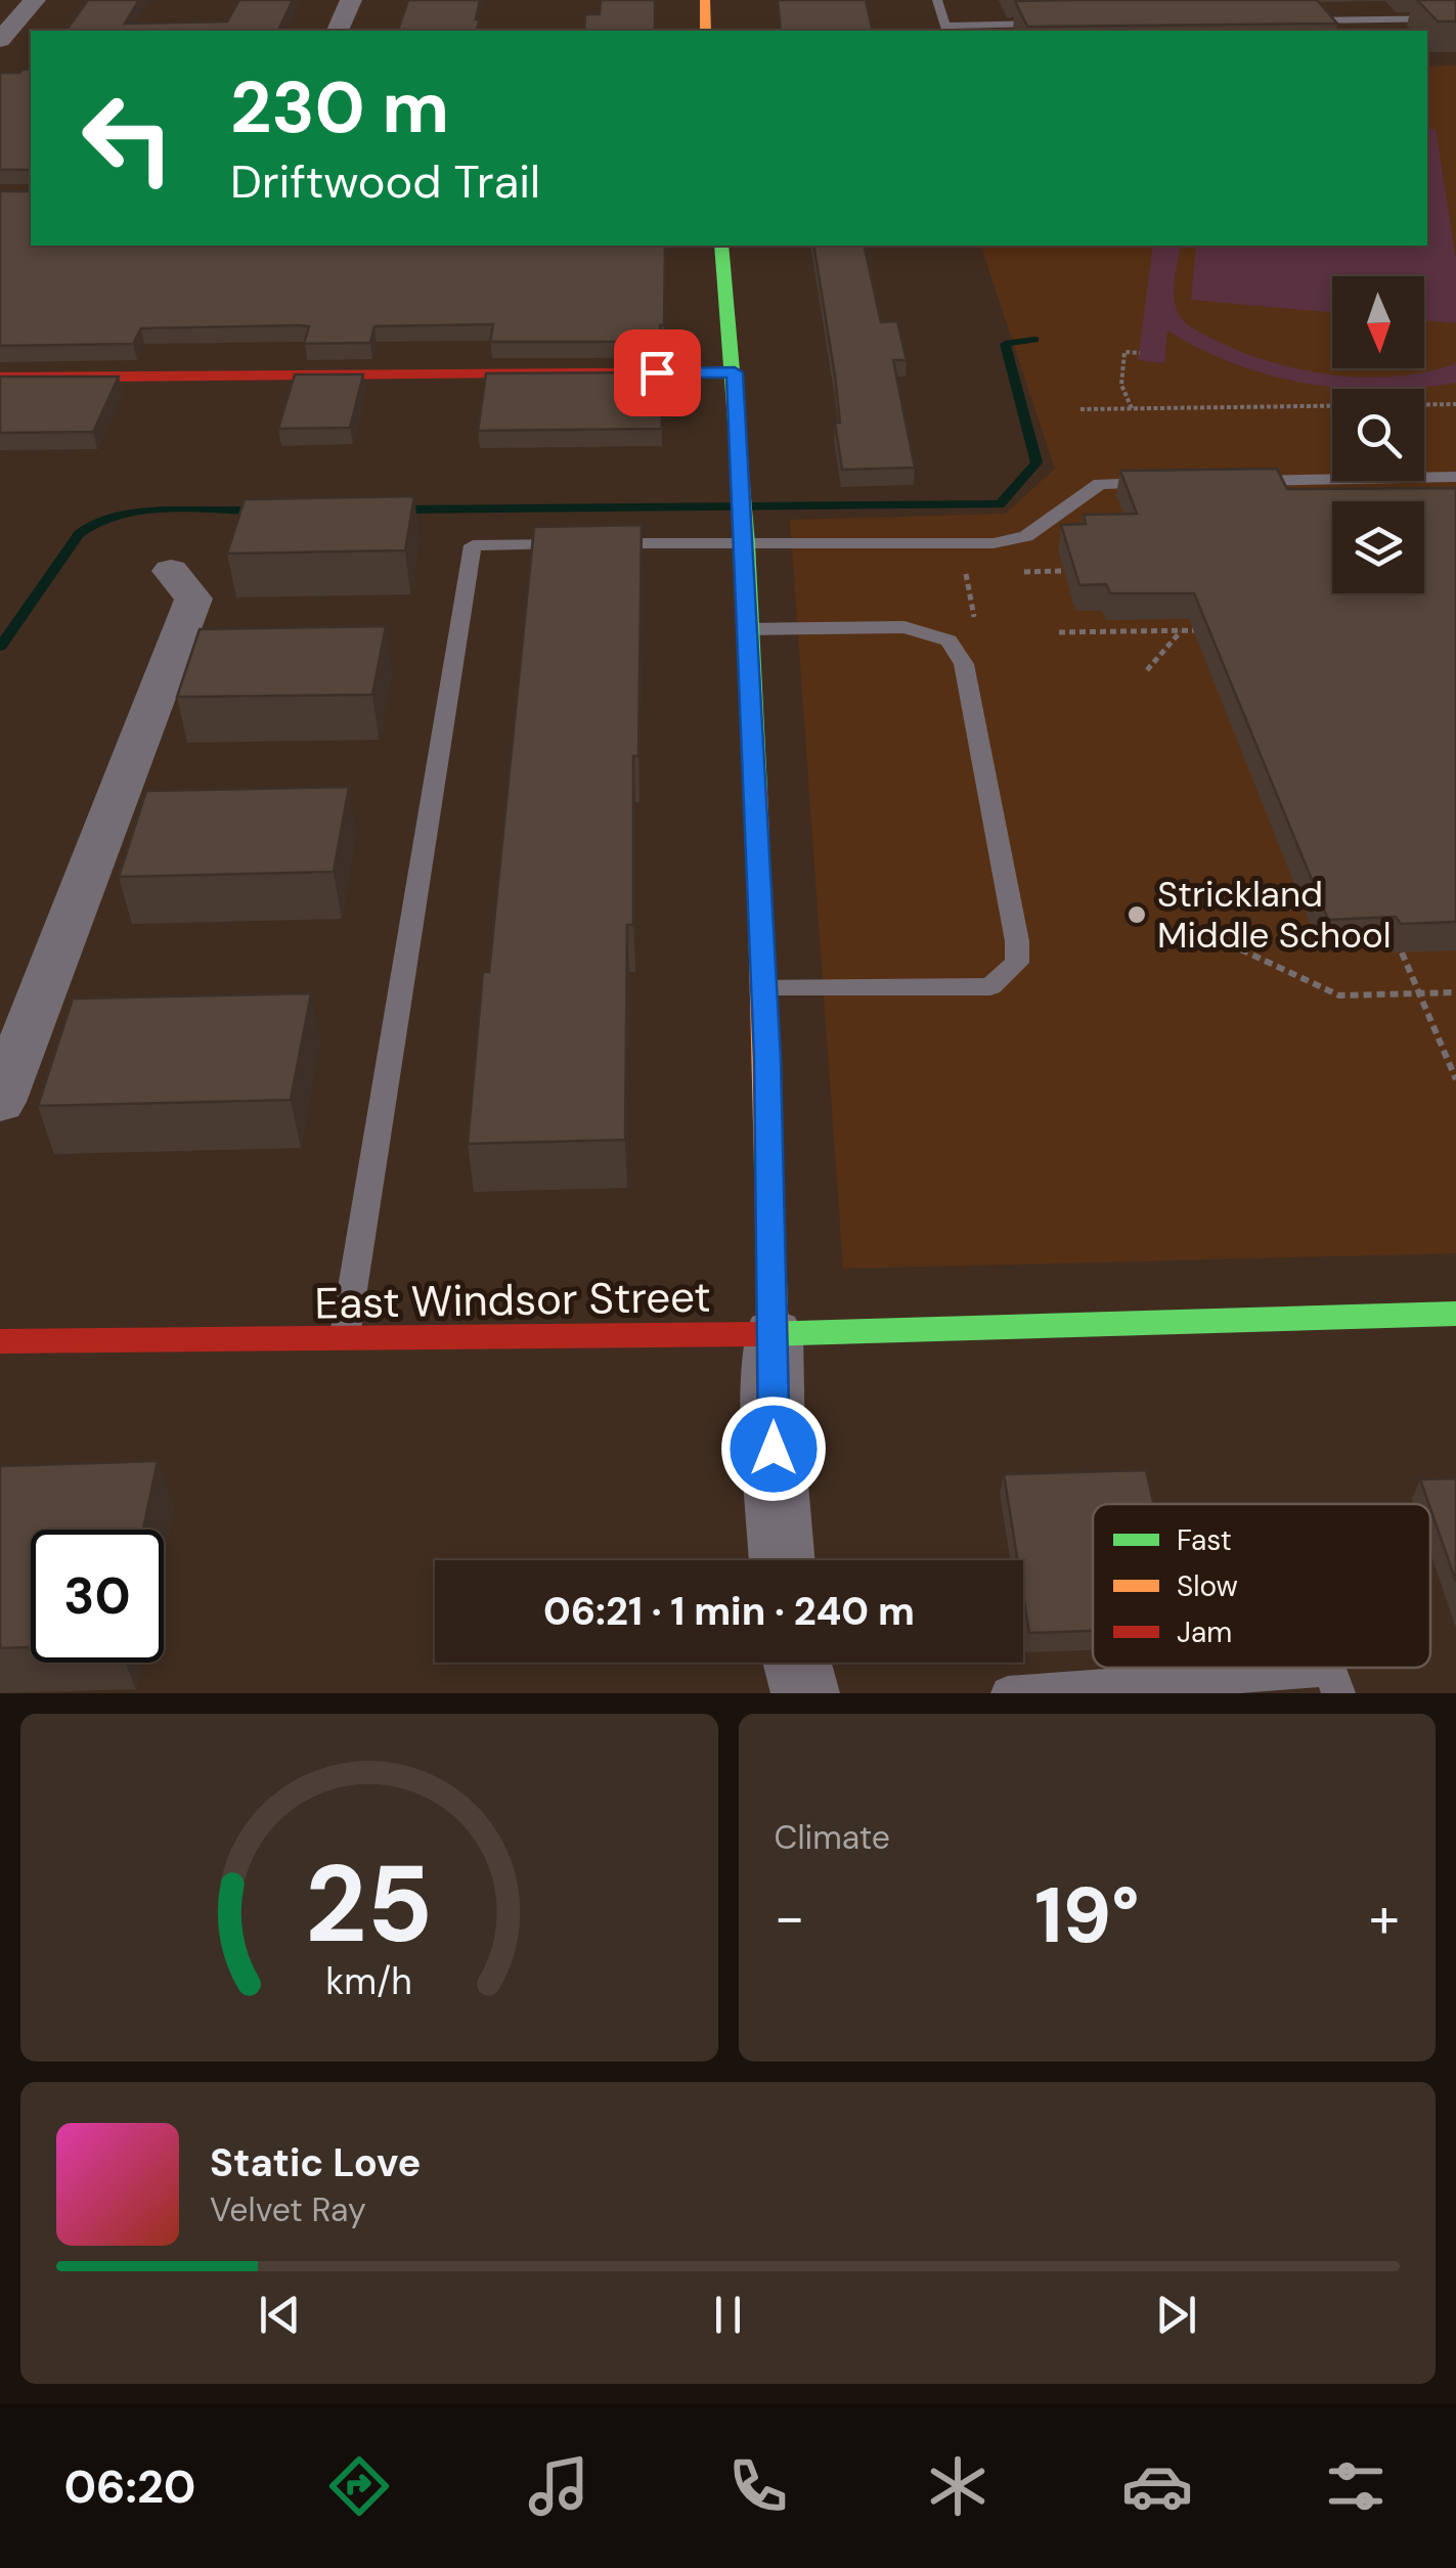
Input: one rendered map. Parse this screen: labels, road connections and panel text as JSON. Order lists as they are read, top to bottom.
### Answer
{
  "streets": {
    "street": ["East Windsor Street"]
  },
  "places": ["Strickland Middle School"],
  "legend": ["Fast", "Slow", "Jam"],
  "north": "bottom",
  "page": {
    "turn": ["230 m", "Driftwood Trail"],
    "limit": "30",
    "trip": "06:21 · 1 min · 240 m",
    "tile": "Climate",
    "heat": ["−", "19°", "+"],
    "song": ["Static Love", "Velvet Ray"],
    "tabs": "06:20",
    "gauge": ["25", "km/h"]
  }
}
